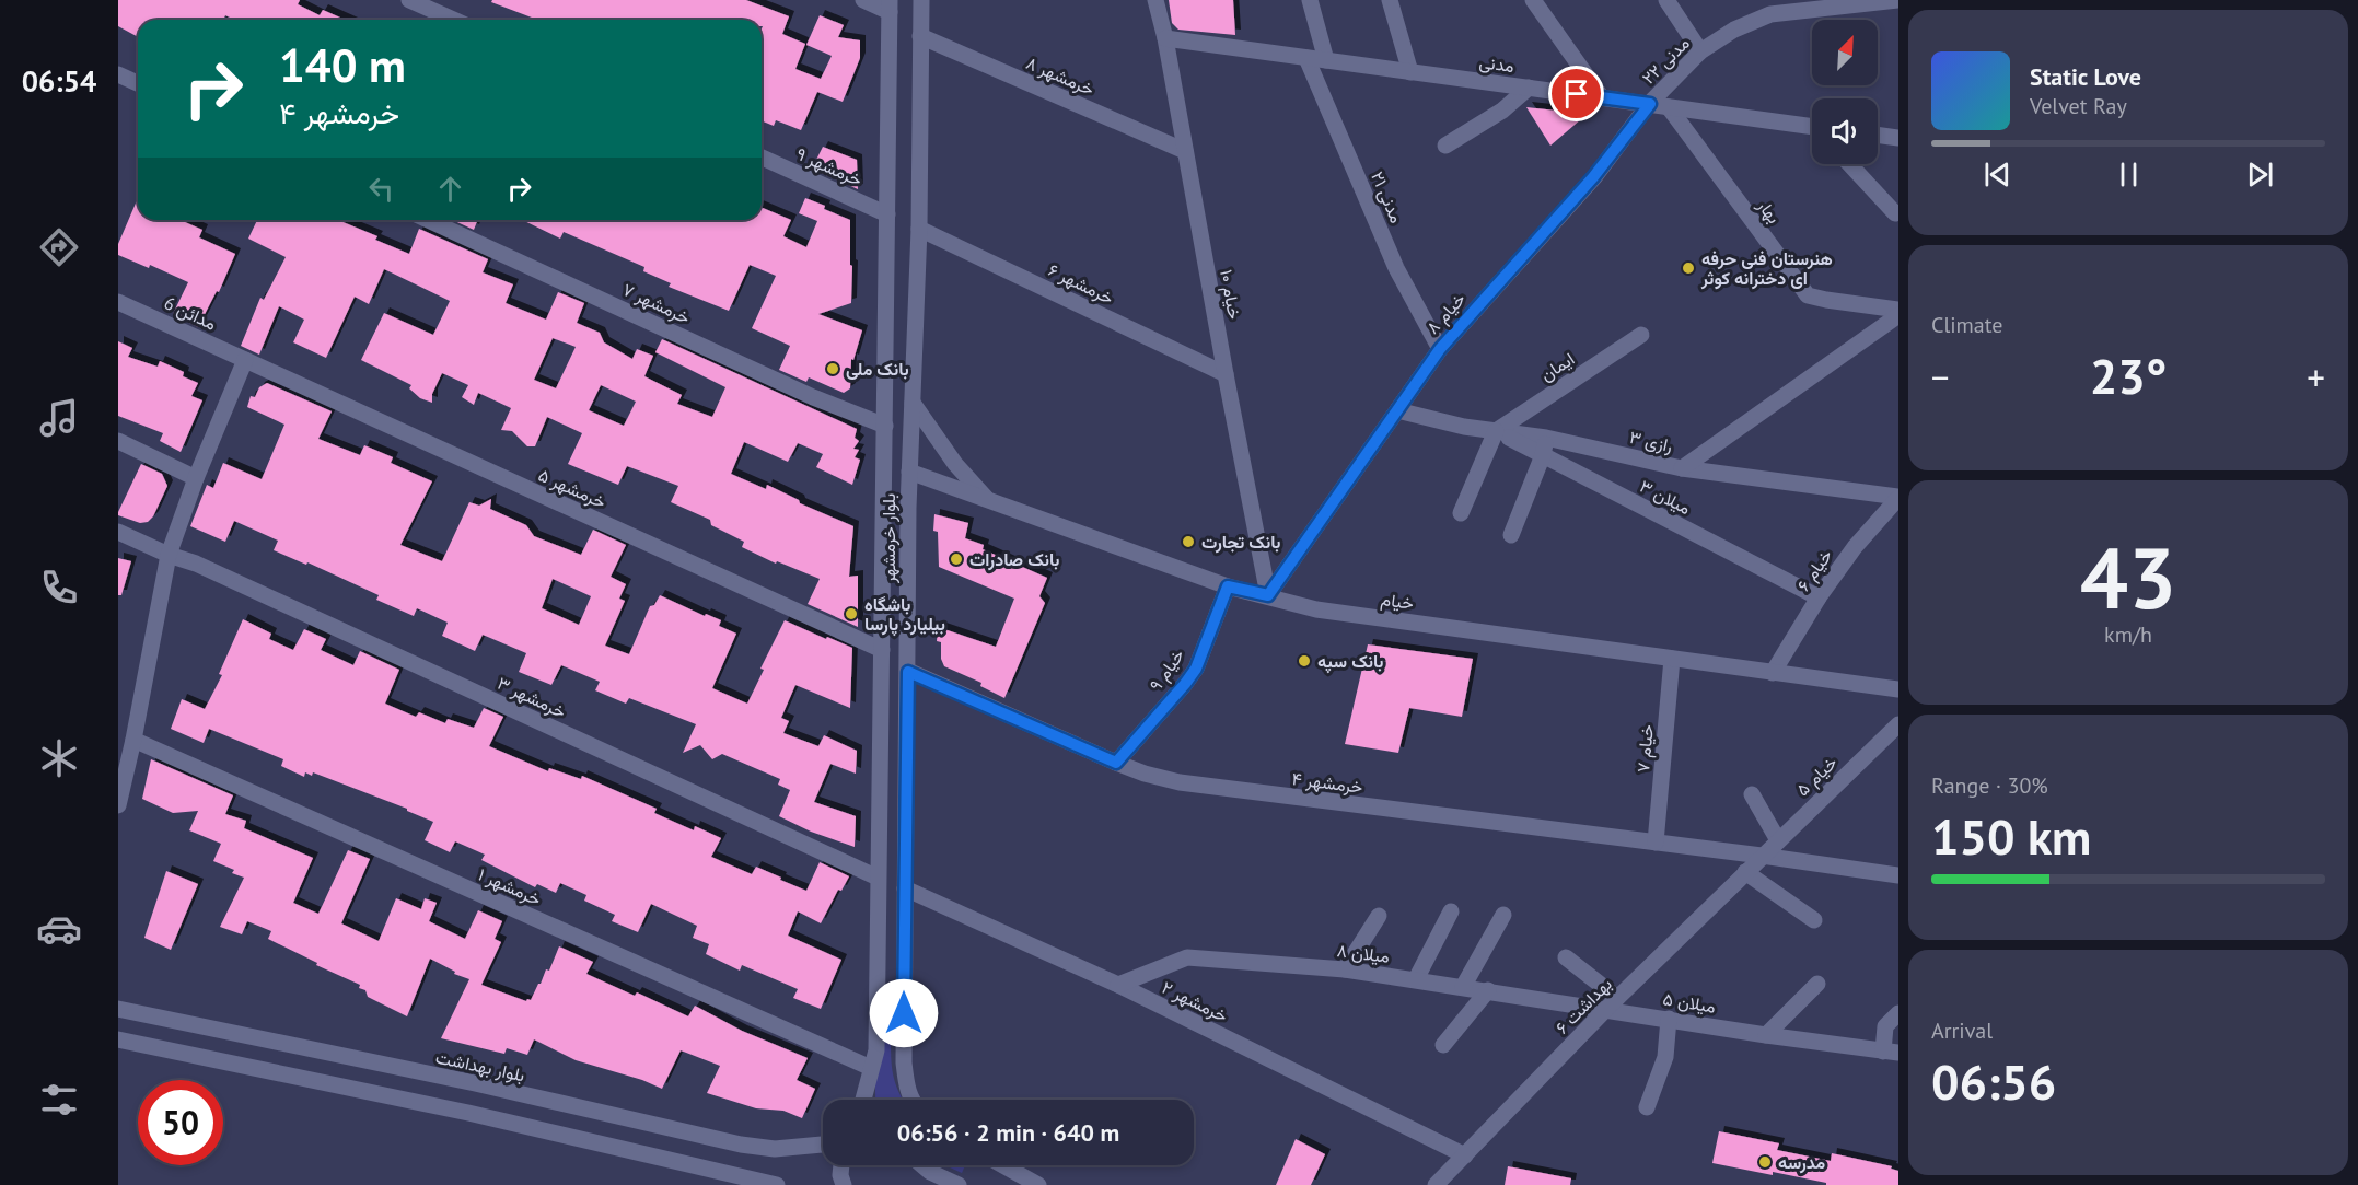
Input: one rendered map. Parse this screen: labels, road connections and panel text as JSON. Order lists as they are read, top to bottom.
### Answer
{
  "streets": {
    "street": [
      "مدنی ۲۲",
      "مدنی",
      "خرمشهر ۸",
      "خرمشهر ۹",
      "مدنی ۲۱",
      "بهار",
      "خرمشهر ۶",
      "خیام ۱۰",
      "خرمشهر ۷",
      "مدائن 6",
      "خیام ۸",
      "ایمان",
      "رازی ۳",
      "خرمشهر ۵",
      "میلان ۳",
      "بلوار خرمشهر",
      "خیام ۶",
      "خیام",
      "خیام ۹",
      "خرمشهر ۳",
      "خیام ۷",
      "خیام ۵",
      "خرمشهر ۴",
      "خرمشهر ۱",
      "میلان ۸",
      "خرمشهر ۲",
      "میلان ۵",
      "بهداشت ۶",
      "بلوار بهداشت"
    ]
  },
  "crossings": [
    ["مدنی ۲۲", "مدنی"],
    ["مدنی ۲۲", "خیام ۸"],
    ["مدنی", "مدنی ۲۱"],
    ["مدنی", "بهار"],
    ["مدنی", "خیام ۱۰"],
    ["مدنی", "خیام ۸"],
    ["خرمشهر ۸", "خیام ۱۰"],
    ["خرمشهر ۸", "بلوار خرمشهر"],
    ["خرمشهر ۹", "بلوار خرمشهر"],
    ["مدنی ۲۱", "خیام ۸"],
    ["خرمشهر ۶", "خیام ۱۰"],
    ["خرمشهر ۶", "بلوار خرمشهر"],
    ["خیام ۱۰", "خیام ۸"],
    ["خیام ۱۰", "خیام"],
    ["خرمشهر ۷", "بلوار خرمشهر"],
    ["مدائن 6", "خرمشهر ۵"],
    ["خیام ۸", "رازی ۳"],
    ["خیام ۸", "خیام"],
    ["ایمان", "رازی ۳"],
    ["ایمان", "میلان ۳"],
    ["رازی ۳", "میلان ۳"],
    ["رازی ۳", "خیام ۶"],
    ["خرمشهر ۵", "بلوار خرمشهر"],
    ["میلان ۳", "خیام ۶"],
    ["بلوار خرمشهر", "خیام"],
    ["بلوار خرمشهر", "خرمشهر ۳"],
    ["بلوار خرمشهر", "خرمشهر ۴"],
    ["بلوار خرمشهر", "خرمشهر ۱"],
    ["بلوار خرمشهر", "خرمشهر ۲"],
    ["خیام ۶", "خیام"],
    ["خیام", "خیام ۹"],
    ["خیام", "خیام ۷"],
    ["خیام ۹", "خرمشهر ۴"],
    ["خرمشهر ۳", "خرمشهر ۲"],
    ["خیام ۷", "خرمشهر ۴"],
    ["خیام ۵", "خرمشهر ۴"],
    ["خیام ۵", "بهداشت ۶"],
    ["خرمشهر ۴", "بهداشت ۶"],
    ["میلان ۸", "خرمشهر ۲"],
    ["میلان ۸", "میلان ۵"],
    ["میلان ۸", "بهداشت ۶"],
    ["خرمشهر ۲", "بهداشت ۶"],
    ["میلان ۵", "بهداشت ۶"]
  ],
  "places": [
    "هنرستان فنی حرفه ای دخترانه کوثر",
    "بانک ملی",
    "بانک تجارت",
    "بانک صادرات",
    "باشگاه بیلیارد پارسا",
    "بانک سپه",
    "مدرسه"
  ],
  "north": "top right",
  "page": {
    "tabs": "06:54",
    "turn": ["140 m", "خرمشهر ۴"],
    "song": ["Static Love", "Velvet Ray"],
    "tile": [
      "Climate",
      ["43", "km/h"],
      ["Range · 30%", "150 km"],
      ["Arrival", "06:56"]
    ],
    "heat": ["−", "23°", "+"],
    "limit": "50",
    "trip": "06:56 · 2 min · 640 m"
  }
}
